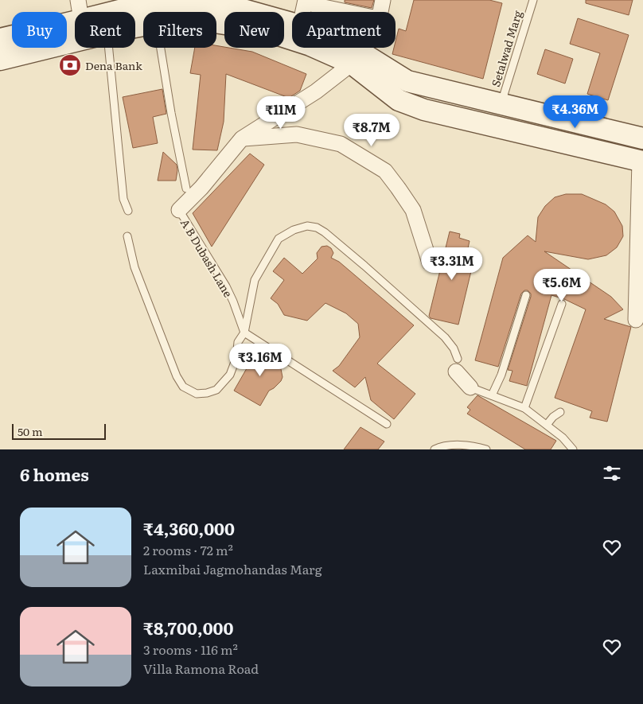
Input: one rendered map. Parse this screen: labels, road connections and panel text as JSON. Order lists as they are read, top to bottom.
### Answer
{
  "streets": {
    "street": ["A B Dubash Lane"],
    "lane": ["Setalwad Marg"]
  },
  "places": {
    "bank": ["Dena Bank"]
  },
  "scale_bar": "50 m",
  "page": {
    "chip": [
      "Buy",
      "Rent",
      "Filters",
      "New",
      "Apartment"
    ],
    "price": [
      "₹4.36M",
      "₹11M",
      "₹8.7M",
      "₹3.31M",
      "₹5.6M",
      "₹3.16M"
    ],
    "scale": "50 m",
    "heading": "6 homes",
    "list": [
      {
        "name": "₹4,360,000",
        "note": "2 rooms · 72 m² · Laxmibai Jagmohandas Marg"
      },
      {
        "name": "₹8,700,000",
        "note": "3 rooms · 116 m² · Villa Ramona Road"
      }
    ]
  }
}
